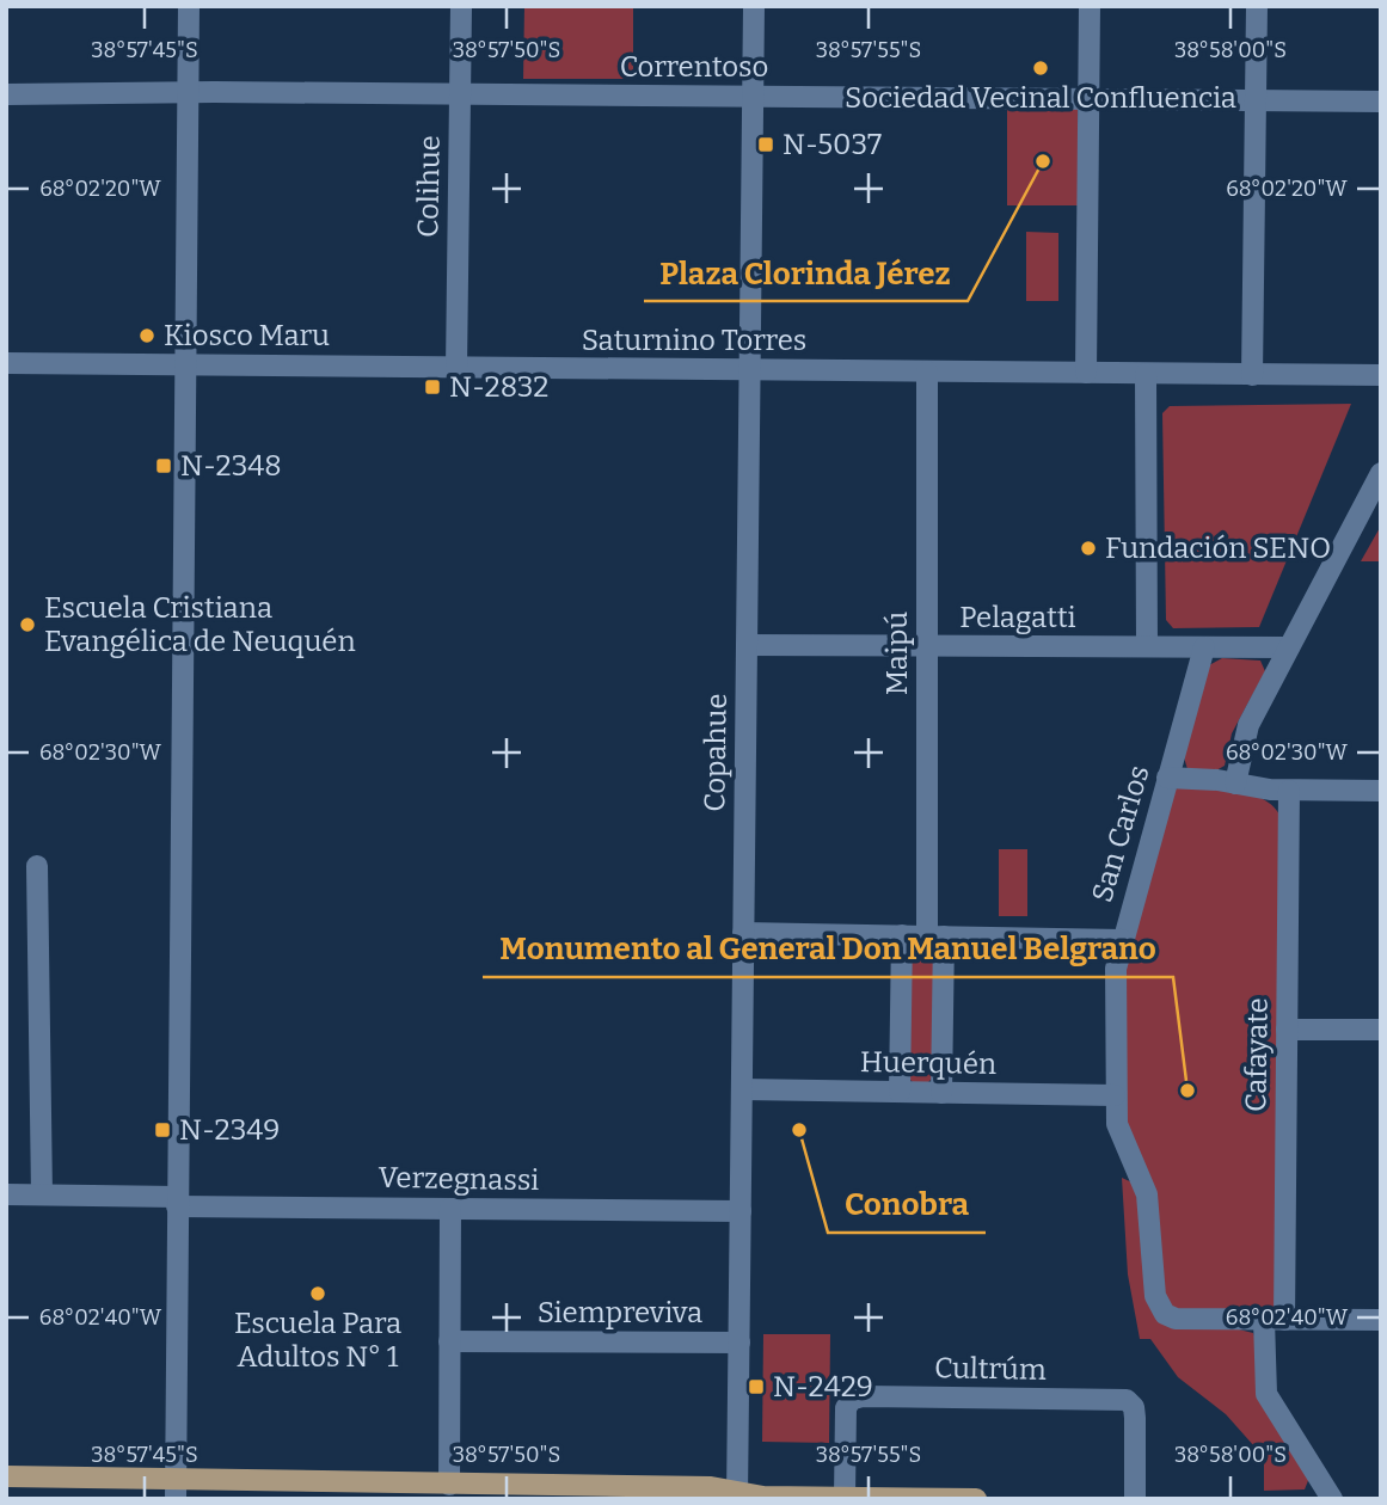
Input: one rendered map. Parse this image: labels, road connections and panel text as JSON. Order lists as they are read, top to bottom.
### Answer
{
  "streets": {
    "street": [
      "Correntoso",
      "Colihue",
      "Saturnino Torres",
      "Pelagatti",
      "Maipú",
      "Copahue",
      "San Carlos",
      "Cafayate",
      "Huerquén",
      "Verzegnassi",
      "Siempreviva",
      "Cultrúm"
    ]
  },
  "crossings": [
    ["Correntoso", "Colihue"],
    ["Correntoso", "Copahue"],
    ["Colihue", "Saturnino Torres"],
    ["Saturnino Torres", "Maipú"],
    ["Saturnino Torres", "Copahue"],
    ["Pelagatti", "Maipú"],
    ["Pelagatti", "Copahue"],
    ["Pelagatti", "San Carlos"],
    ["Maipú", "Huerquén"],
    ["Copahue", "Huerquén"],
    ["Copahue", "Verzegnassi"],
    ["Copahue", "Siempreviva"],
    ["San Carlos", "Cafayate"],
    ["San Carlos", "Huerquén"]
  ],
  "places": {
    "other": [
      "Sociedad Vecinal Confluencia",
      "Plaza Clorinda Jérez",
      "Kiosco Maru",
      "Fundación SENO",
      "Escuela Cristiana Evangélica de Neuquén",
      "Monumento al General Don Manuel Belgrano",
      "Conobra",
      "Escuela Para Adultos N° 1"
    ],
    "transit": [
      "N-5037",
      "N-2832",
      "N-2348",
      "N-2349",
      "N-2429"
    ]
  },
  "coordinates": [
    "38°57'45\"S",
    "38°57'50\"S",
    "38°57'55\"S",
    "38°58'00\"S",
    "68°02'20\"W",
    "68°02'30\"W",
    "68°02'40\"W"
  ]
}
